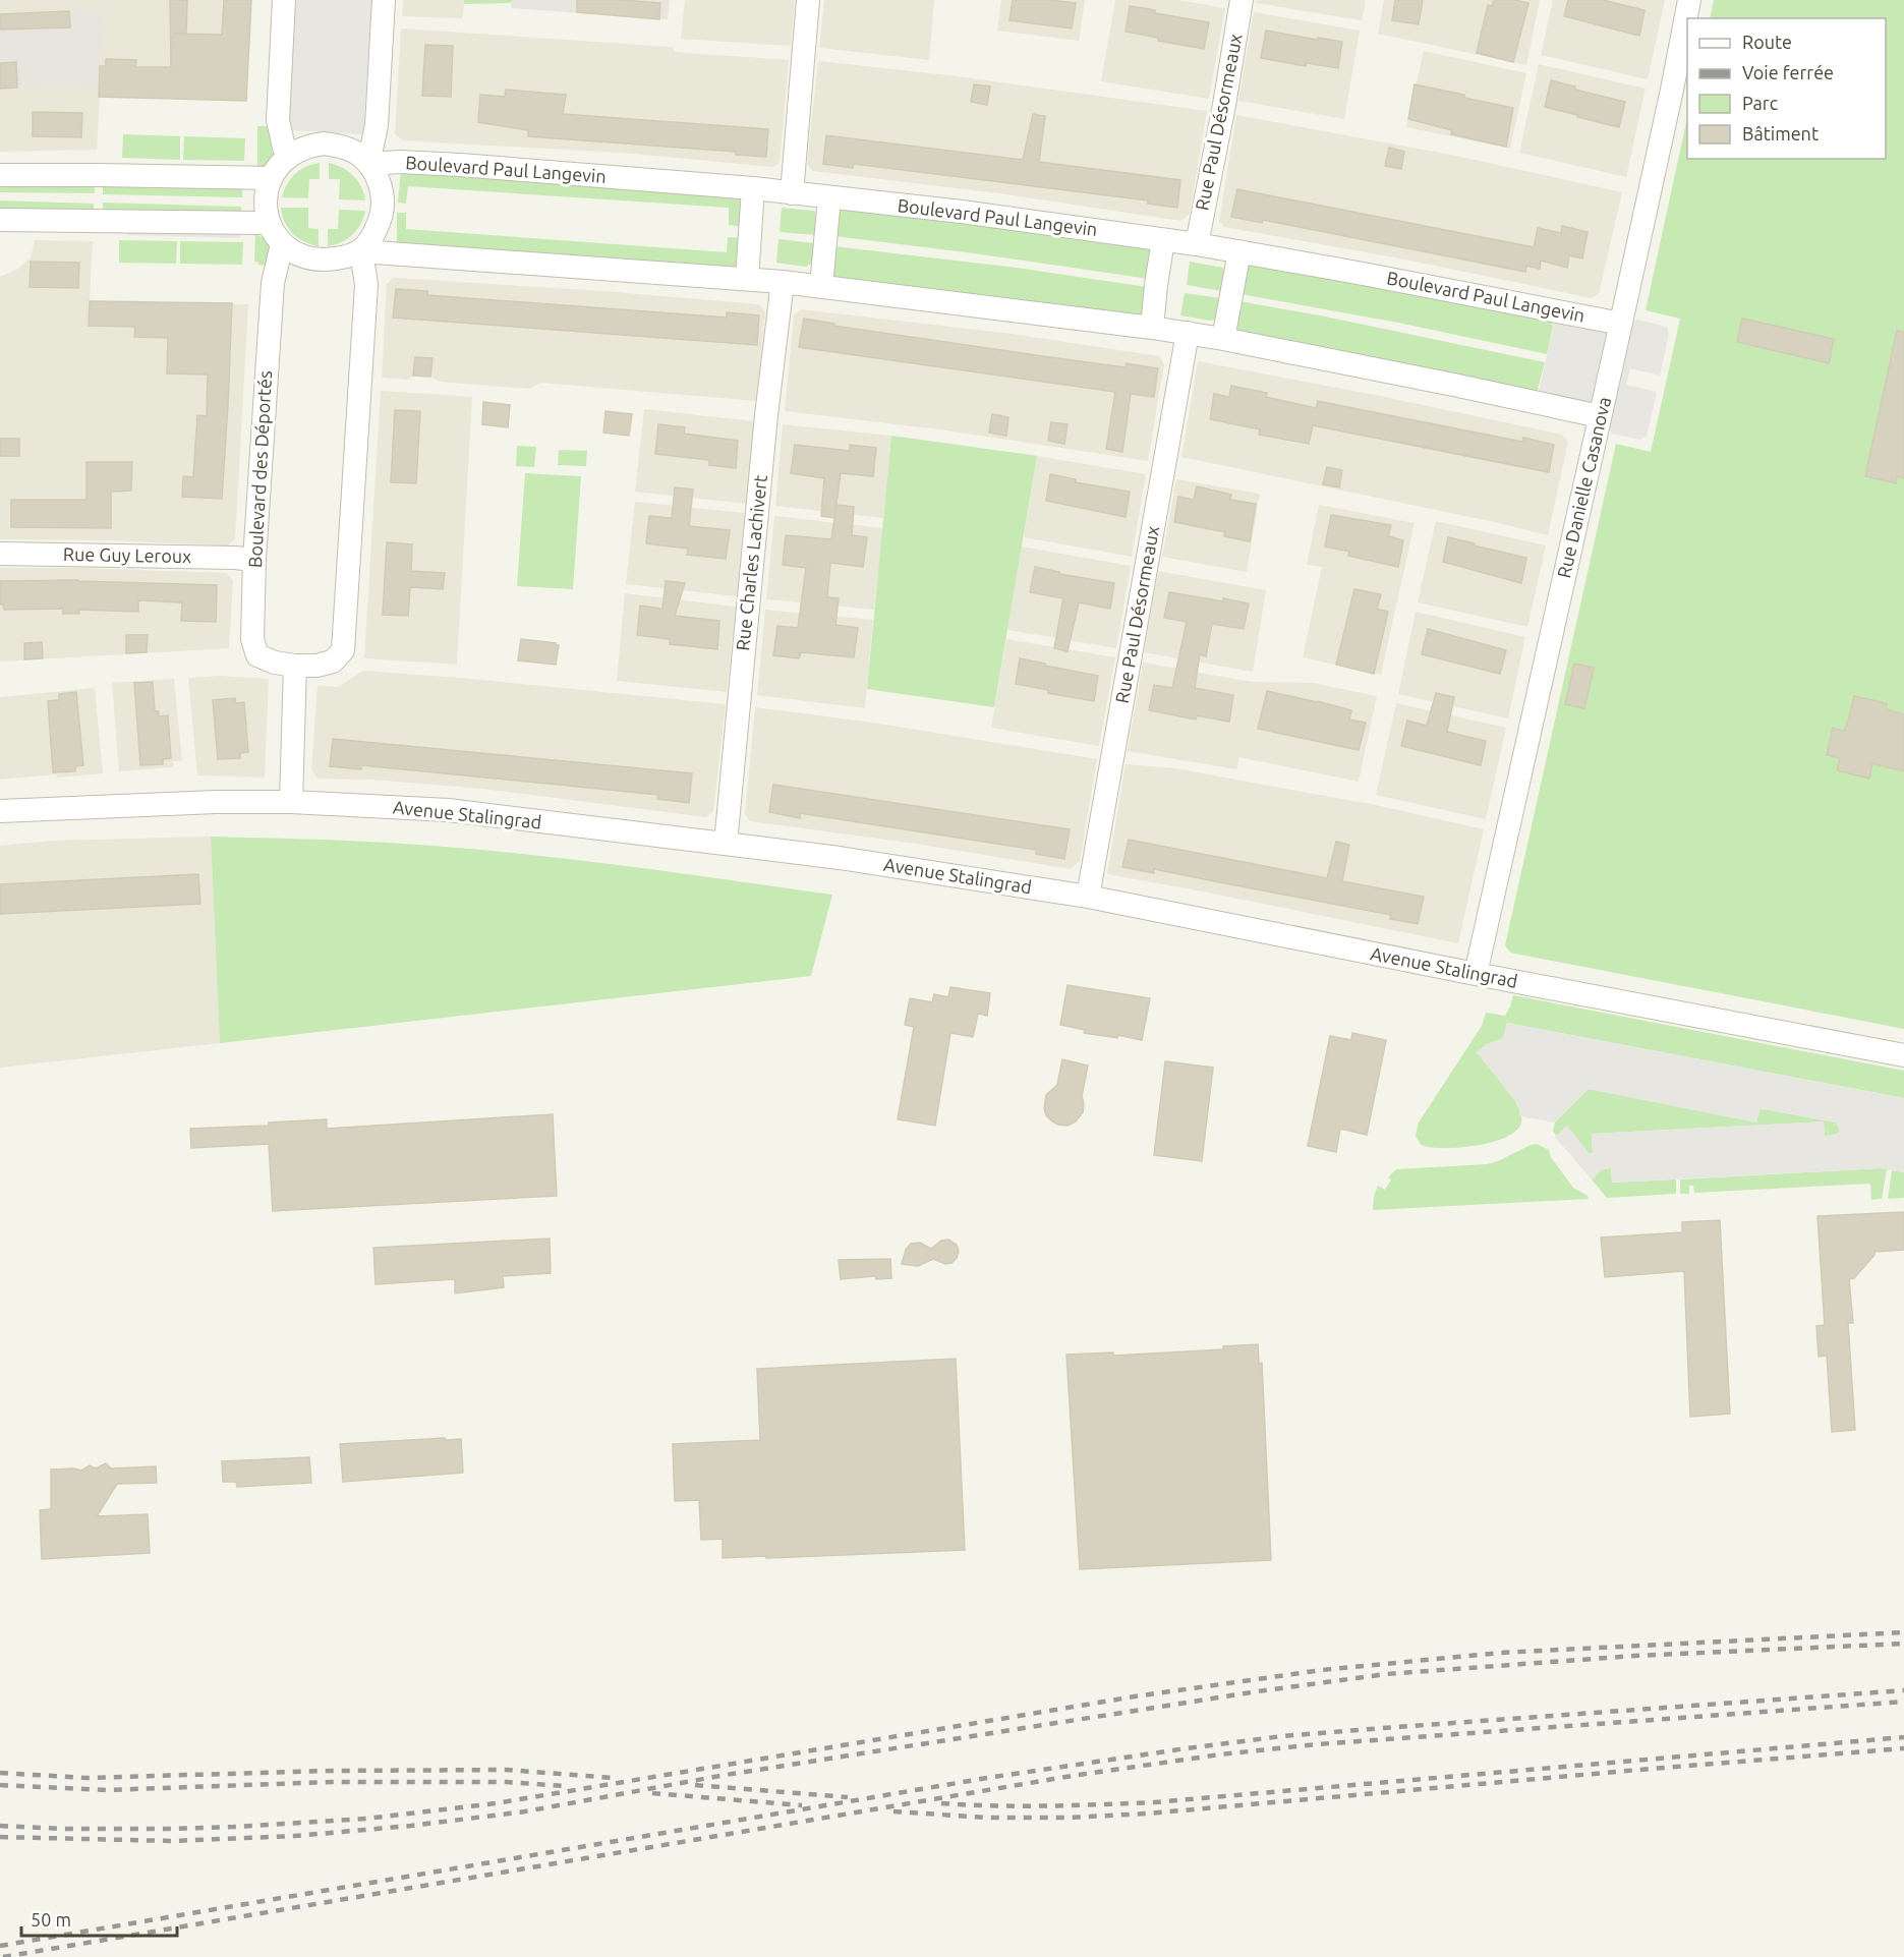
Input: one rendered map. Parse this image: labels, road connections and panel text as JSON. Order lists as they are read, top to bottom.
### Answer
{
  "streets": {
    "street": [
      "Rue Paul Désormeaux",
      "Boulevard Paul Langevin",
      "Boulevard des Déportés",
      "Rue Danielle Casanova",
      "Rue Guy Leroux",
      "Rue Charles Lachivert",
      "Avenue Stalingrad"
    ]
  },
  "crossings": [
    ["Rue Paul Désormeaux", "Boulevard Paul Langevin"],
    ["Rue Paul Désormeaux", "Avenue Stalingrad"],
    ["Boulevard Paul Langevin", "Boulevard des Déportés"],
    ["Boulevard Paul Langevin", "Rue Danielle Casanova"],
    ["Boulevard des Déportés", "Rue Guy Leroux"],
    ["Rue Danielle Casanova", "Avenue Stalingrad"],
    ["Rue Charles Lachivert", "Avenue Stalingrad"]
  ],
  "legend": [
    "Route",
    "Voie ferrée",
    "Parc",
    "Bâtiment"
  ],
  "scale_bar": "50 m"
}
